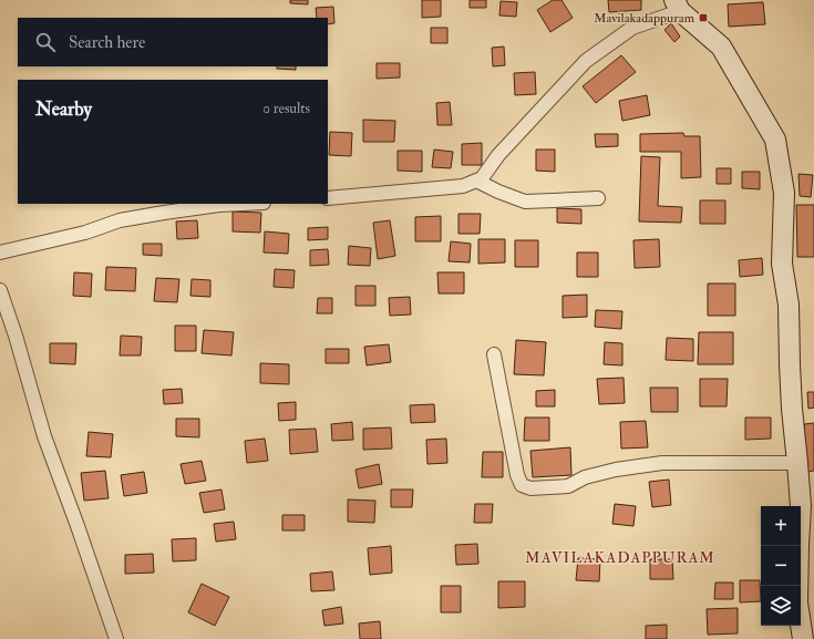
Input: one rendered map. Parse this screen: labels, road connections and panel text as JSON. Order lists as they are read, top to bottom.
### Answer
{
  "districts": ["MAVILAKADAPPURAM"],
  "places": {
    "transit": ["Mavilakadappuram"]
  },
  "page": {
    "search": "Search here",
    "heading": ["Nearby", "0 results"],
    "map_buttons": ["+", "−"]
  }
}
